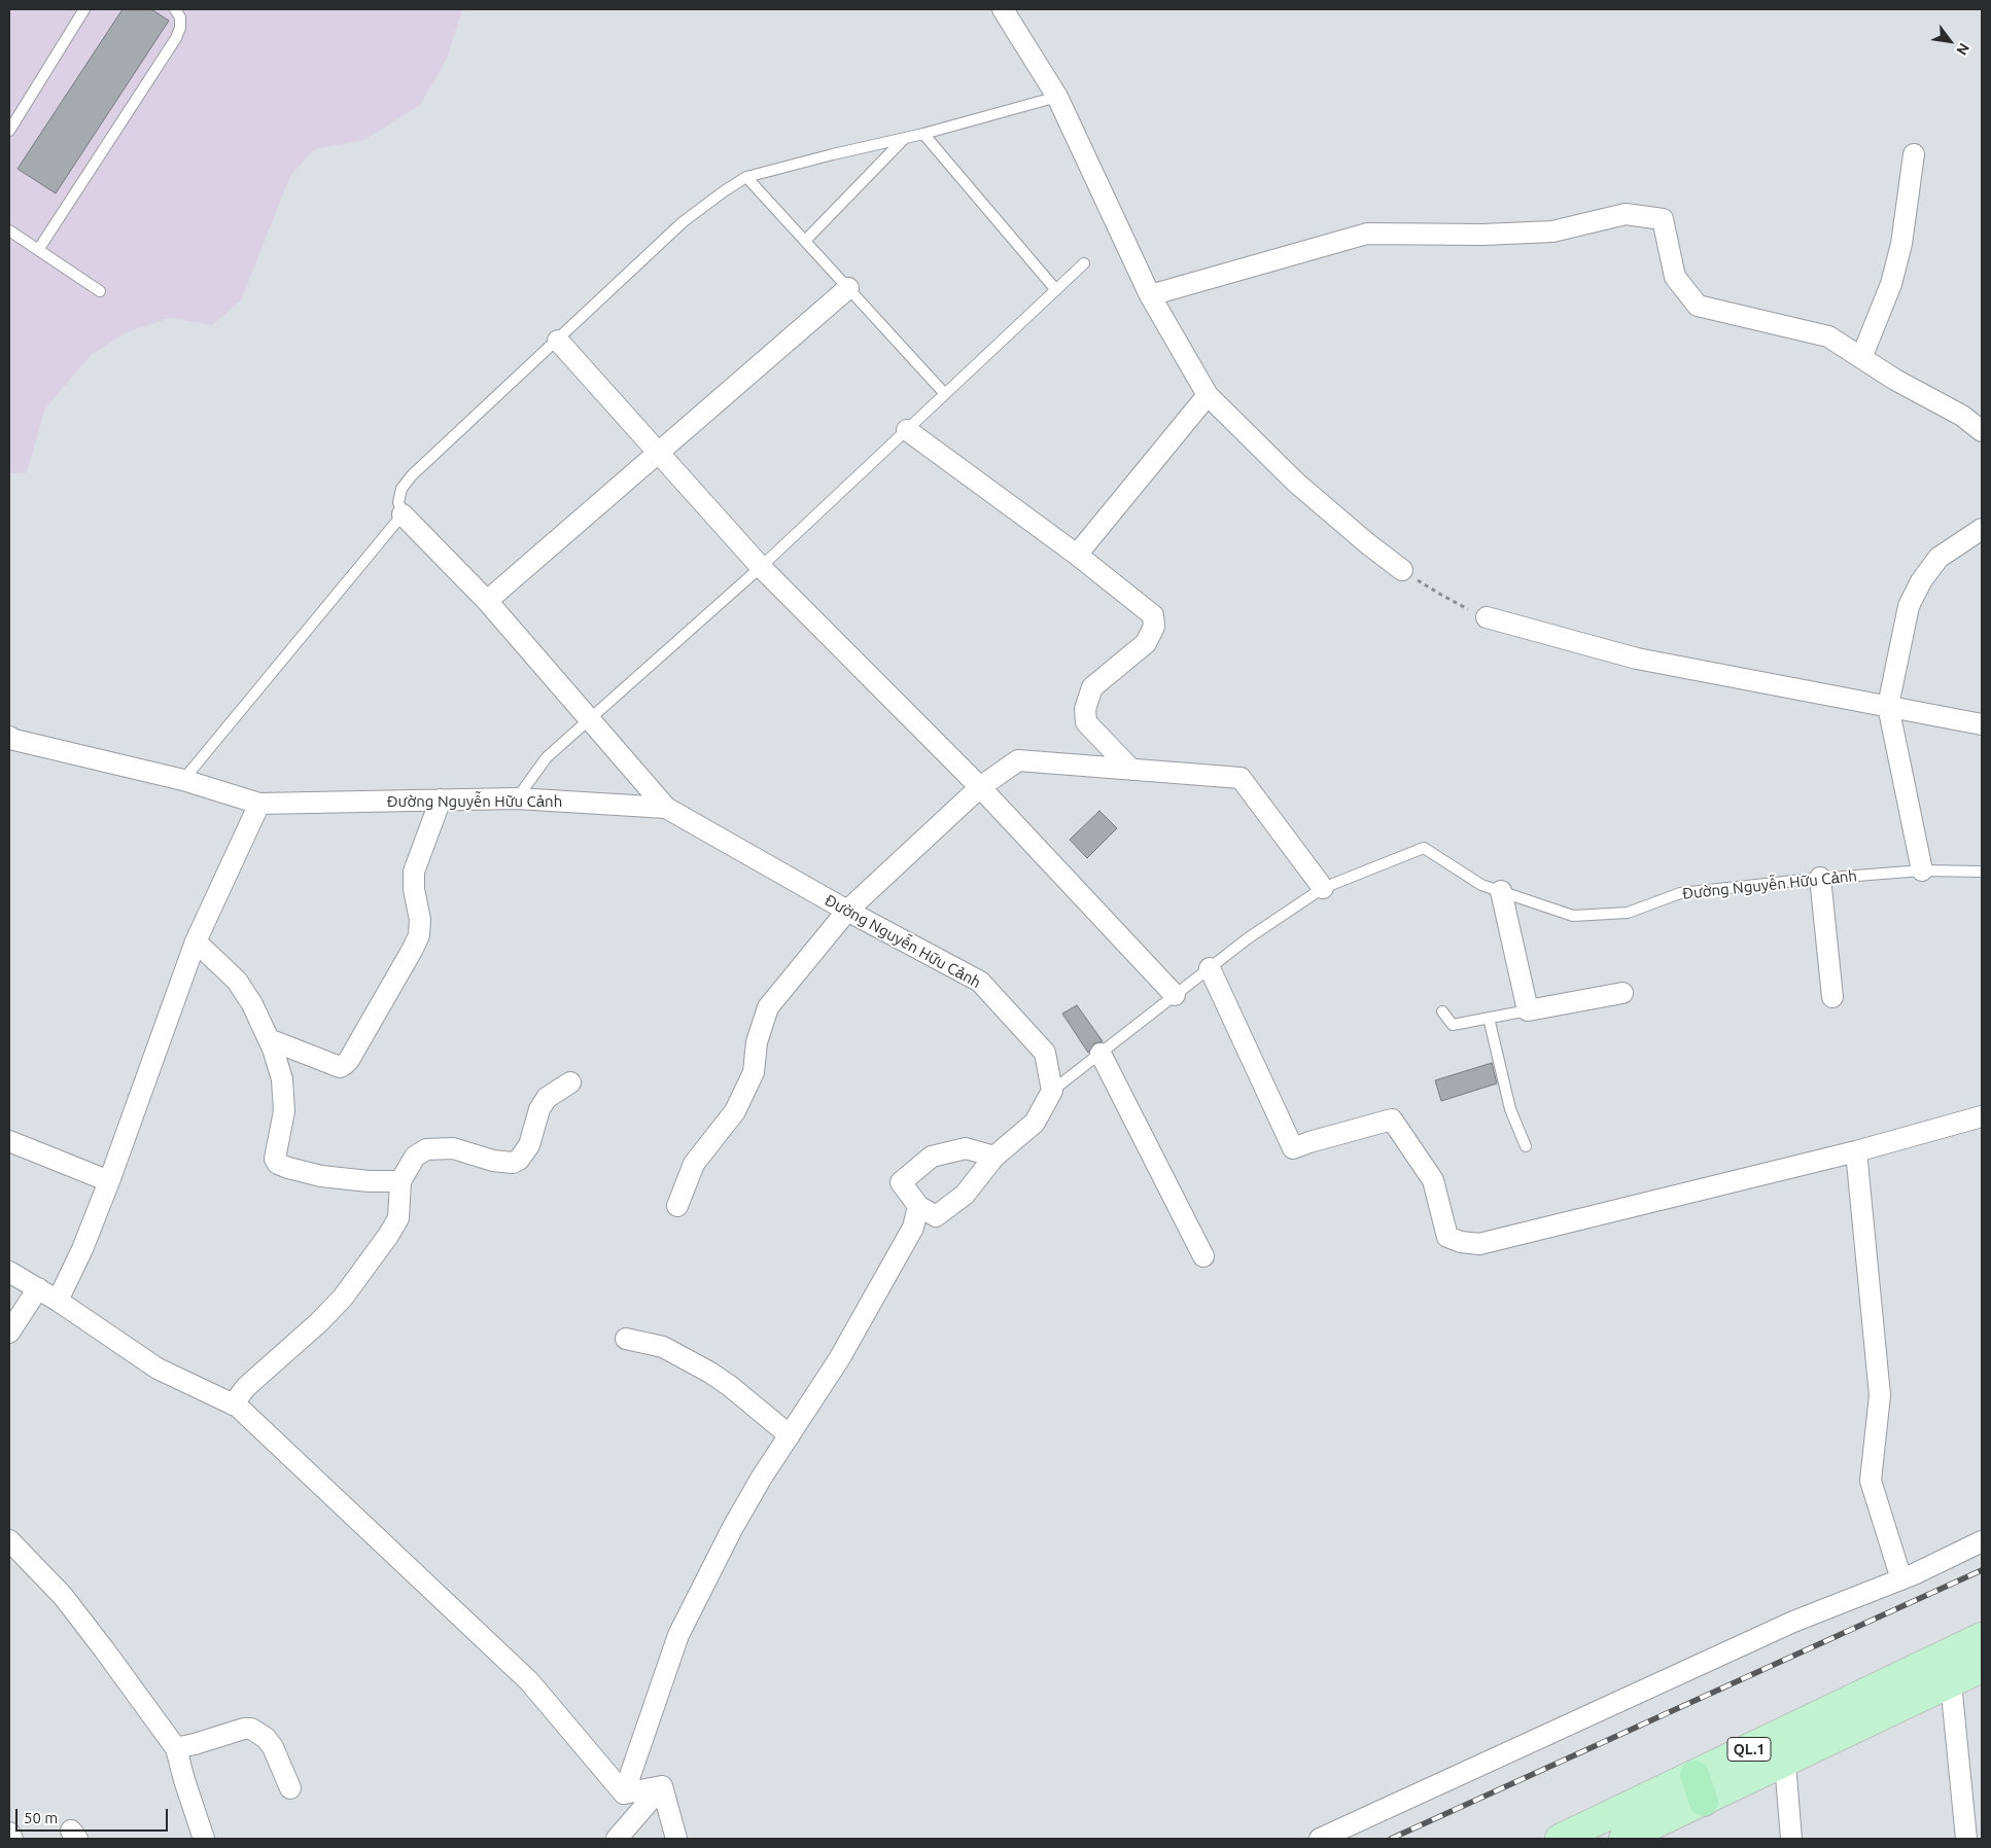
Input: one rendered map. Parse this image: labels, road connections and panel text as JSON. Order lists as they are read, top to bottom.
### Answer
{
  "streets": {
    "main road": ["QL.1"],
    "street": ["Đường Nguyễn Hữu Cảnh"]
  },
  "scale_bar": "50 m",
  "north": "bottom right"
}
